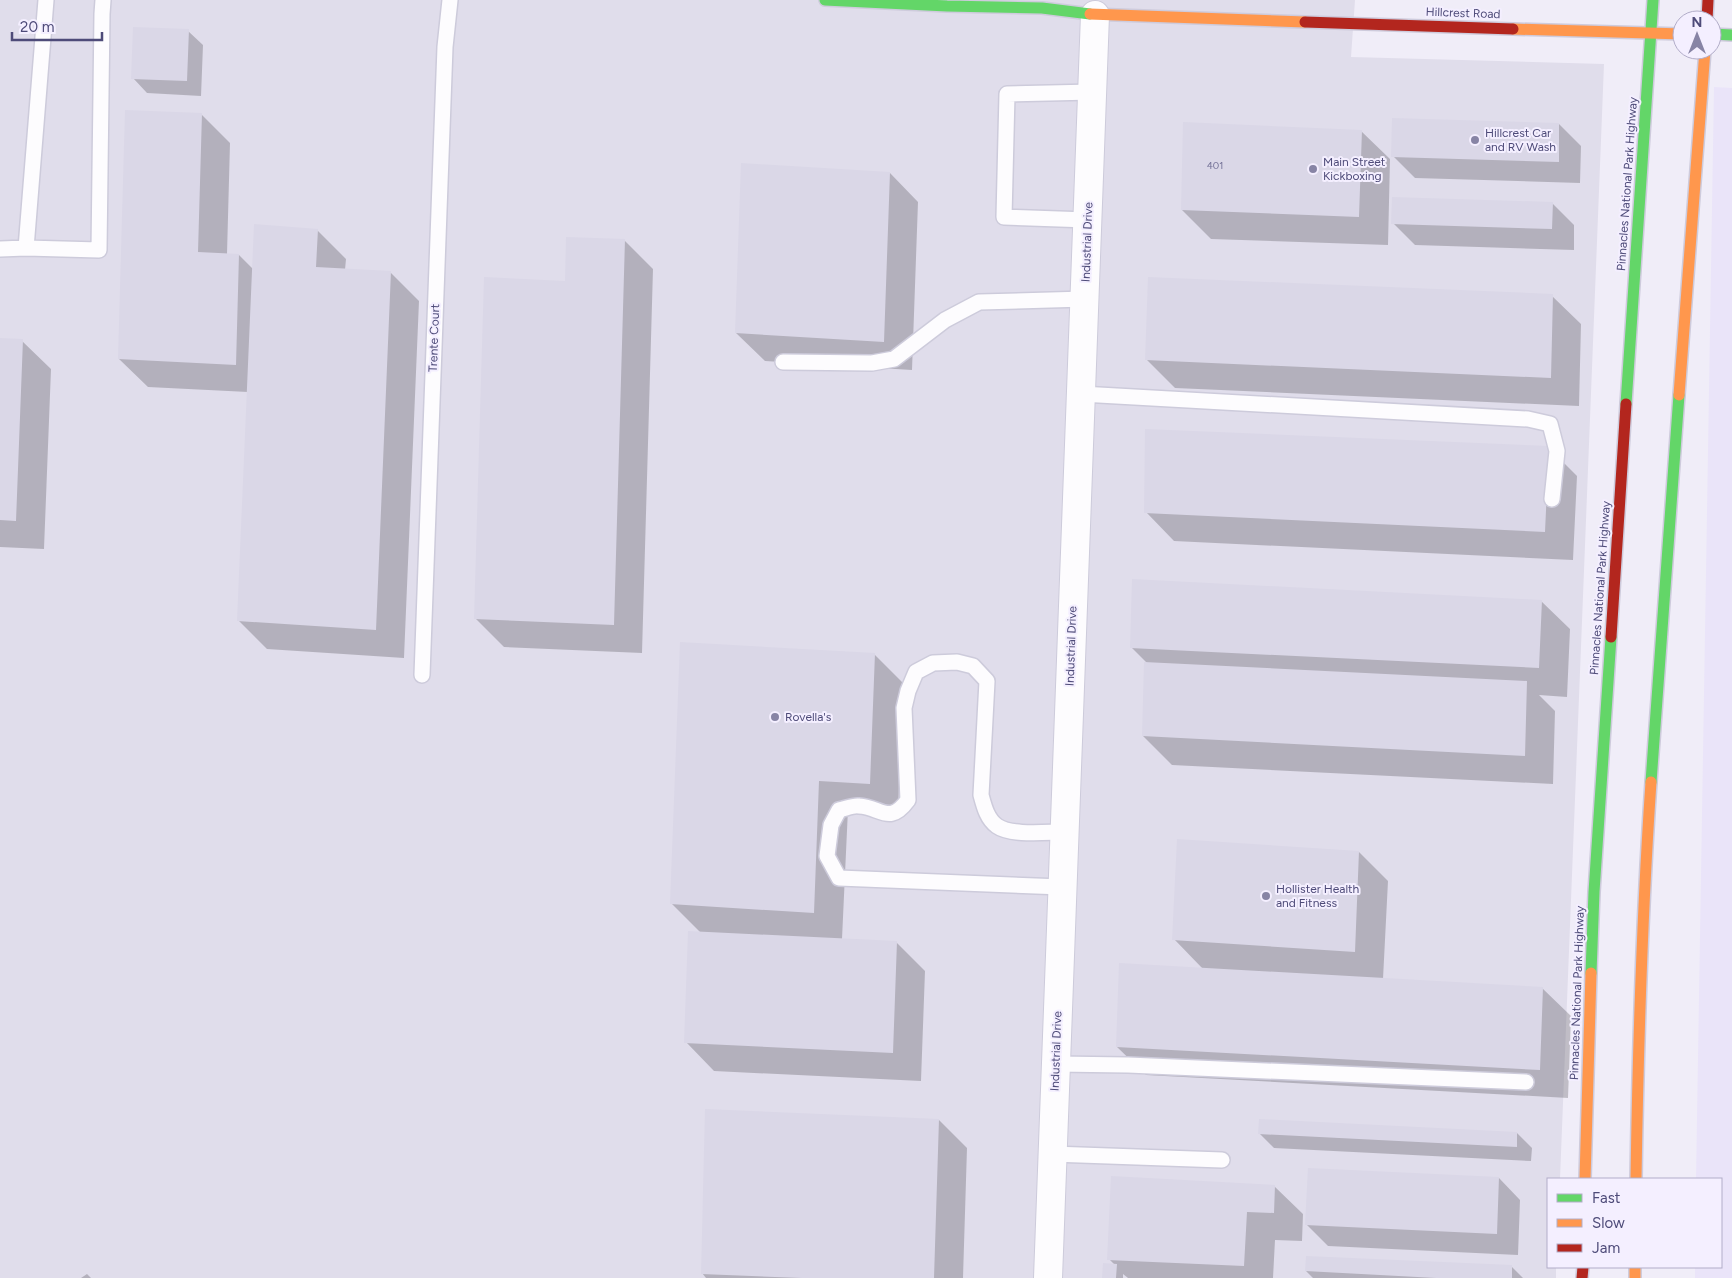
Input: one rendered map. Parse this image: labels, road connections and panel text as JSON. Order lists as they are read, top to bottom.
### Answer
{
  "streets": {
    "main road": ["Hillcrest Road", "Pinnacles National Park Highway"],
    "street": ["Industrial Drive"],
    "lane": ["Trente Court"]
  },
  "crossings": [
    ["Hillcrest Road", "Pinnacles National Park Highway"],
    ["Hillcrest Road", "Industrial Drive"]
  ],
  "places": [
    "Hillcrest Car and RV Wash",
    "Main Street Kickboxing",
    "Rovella's",
    "Hollister Health and Fitness"
  ],
  "house_numbers": ["401"],
  "legend": ["Fast", "Slow", "Jam"],
  "scale_bar": "20 m",
  "north": "top"
}
